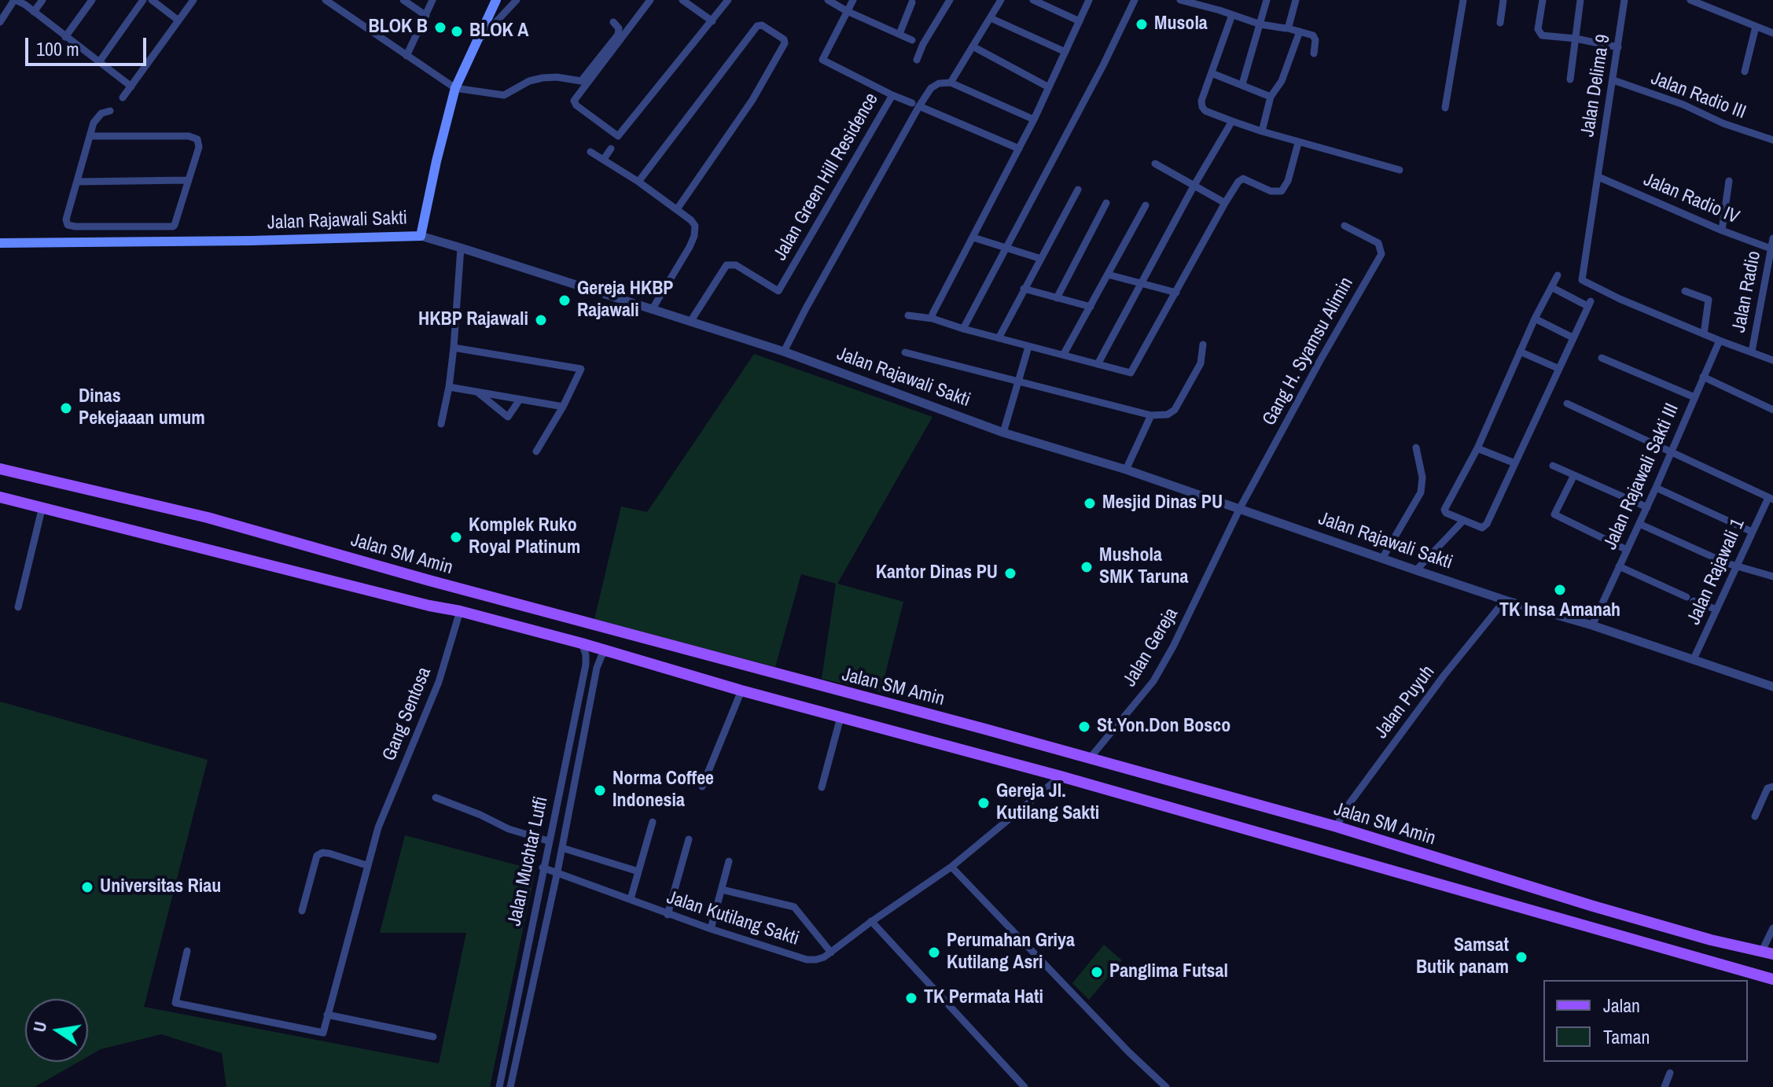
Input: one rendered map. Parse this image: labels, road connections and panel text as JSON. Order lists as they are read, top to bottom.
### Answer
{
  "streets": {
    "main road": ["Jalan Rajawali Sakti", "Jalan SM Amin"],
    "street": [
      "Jalan Delima 9",
      "Jalan Radio III",
      "Jalan Green Hill Residence",
      "Jalan Radio IV",
      "Jalan Radio",
      "Gang H. Syamsu Alimin",
      "Jalan Rajawali Sakti III",
      "Jalan Rajawali 1",
      "Jalan Gereja",
      "Jalan Puyuh",
      "Gang Sentosa",
      "Jalan Muchtar Lutfi",
      "Jalan Kutilang Sakti"
    ]
  },
  "crossings": [
    ["Jalan Delima 9", "Jalan Radio III"],
    ["Jalan Delima 9", "Jalan Radio IV"],
    ["Jalan Green Hill Residence", "Jalan Rajawali Sakti"],
    ["Jalan Radio IV", "Jalan Radio"],
    ["Jalan Rajawali Sakti", "Gang H. Syamsu Alimin"],
    ["Jalan Rajawali Sakti", "Jalan Rajawali Sakti III"],
    ["Jalan Rajawali Sakti", "Jalan Rajawali 1"],
    ["Jalan Rajawali Sakti", "Jalan Gereja"],
    ["Jalan Rajawali Sakti", "Jalan Puyuh"],
    ["Gang H. Syamsu Alimin", "Jalan Gereja"],
    ["Jalan SM Amin", "Jalan Gereja"],
    ["Jalan SM Amin", "Jalan Puyuh"],
    ["Jalan Muchtar Lutfi", "Jalan Kutilang Sakti"]
  ],
  "places": [
    "Musola",
    "BLOK B",
    "BLOK A",
    "Gereja HKBP Rajawali",
    "HKBP Rajawali",
    "Dinas Pekejaaan umum",
    "Mesjid Dinas PU",
    "Komplek Ruko Royal Platinum",
    "Mushola SMK Taruna",
    "Kantor Dinas PU",
    "TK Insa Amanah",
    "St.Yon.Don Bosco",
    "Norma Coffee Indonesia",
    "Gereja Jl. Kutilang Sakti",
    "Universitas Riau",
    "Perumahan Griya Kutilang Asri",
    "Samsat Butik panam",
    "Panglima Futsal",
    "TK Permata Hati"
  ],
  "legend": ["Jalan", "Taman"],
  "scale_bar": "100 m",
  "north": "left"
}
